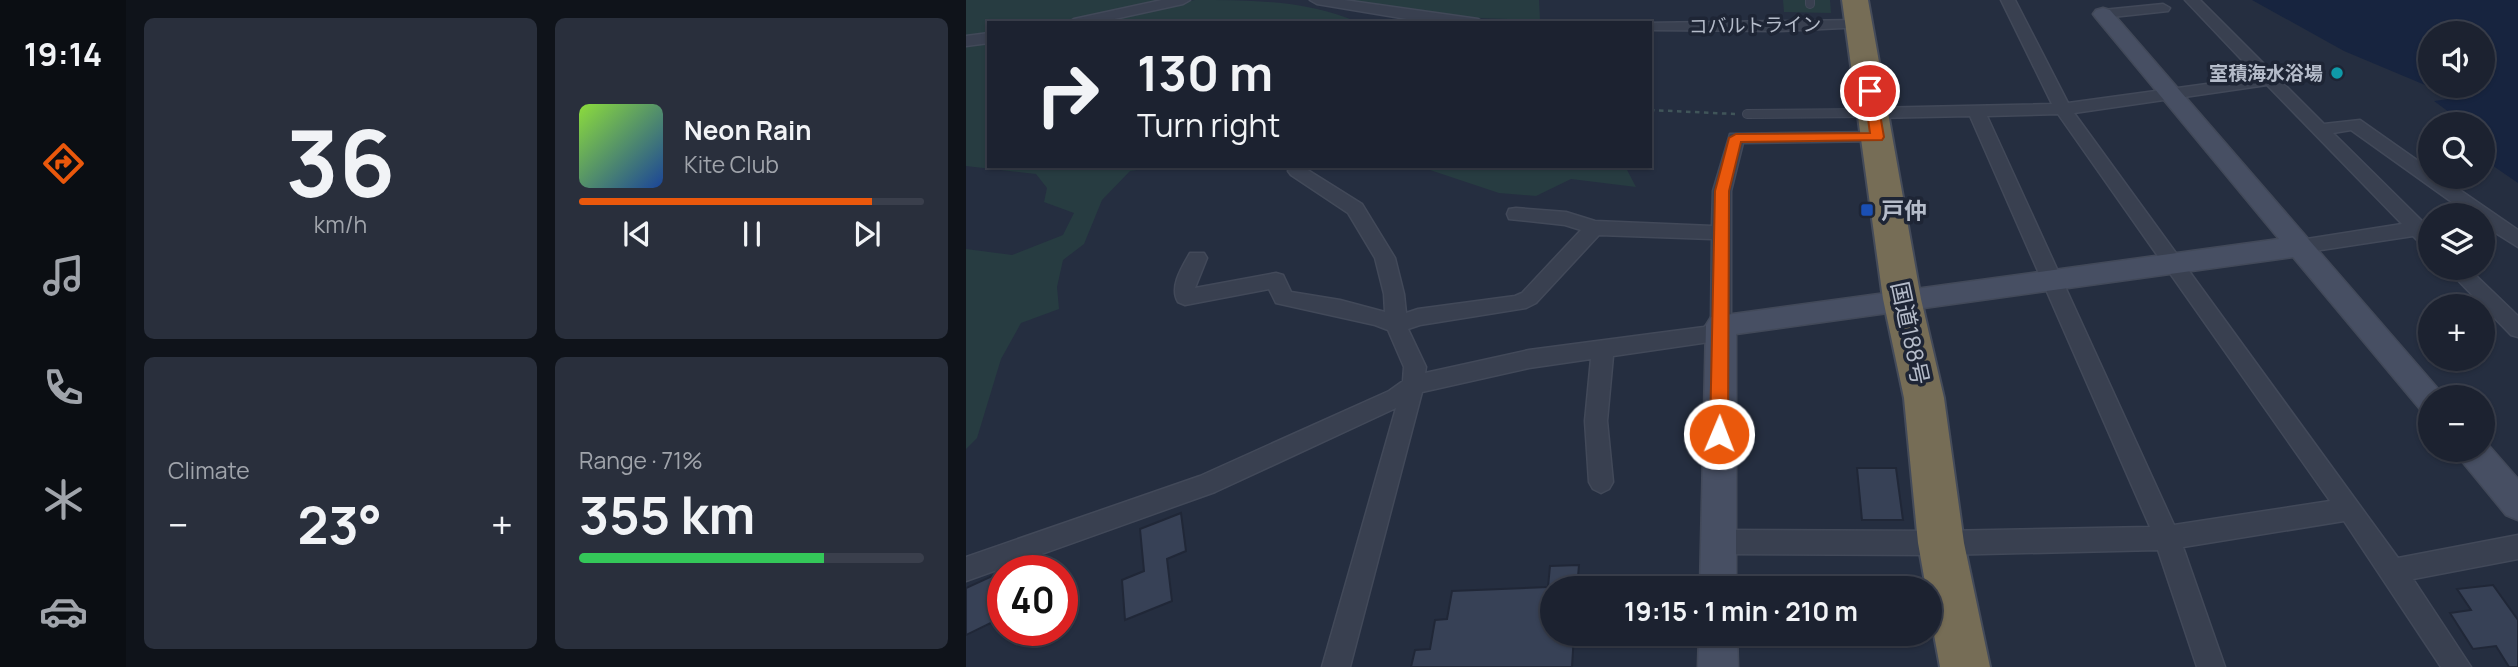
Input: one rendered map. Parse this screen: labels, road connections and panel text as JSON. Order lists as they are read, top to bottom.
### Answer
{
  "streets": {
    "highway": ["国道188号"],
    "street": ["コバルトライン"]
  },
  "crossings": [
    ["コバルトライン", "国道188号"]
  ],
  "places": {
    "other": ["室積海水浴場"],
    "transit": ["戸仲"]
  },
  "page": {
    "tabs": "19:14",
    "tile": [
      ["36", "km/h"],
      "Climate",
      ["Range · 71%", "355 km"]
    ],
    "map_buttons": ["+", "−"],
    "turn": ["130 m", "Turn right"],
    "song": ["Neon Rain", "Kite Club"],
    "heat": ["−", "23°", "+"],
    "limit": "40",
    "trip": "19:15 · 1 min · 210 m"
  }
}
